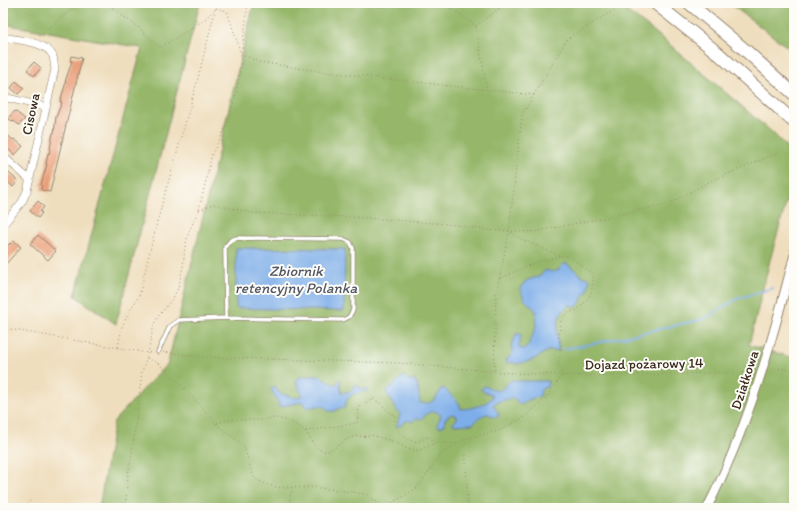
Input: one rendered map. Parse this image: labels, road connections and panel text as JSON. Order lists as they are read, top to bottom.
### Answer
{
  "streets": {
    "street": ["Cisowa", "Działkowa"],
    "path": ["Dojazd pożarowy 14"]
  },
  "crossings": [
    ["Dojazd pożarowy 14", "Działkowa"]
  ],
  "water": ["Zbiornik retencyjny Polanka"]
}
